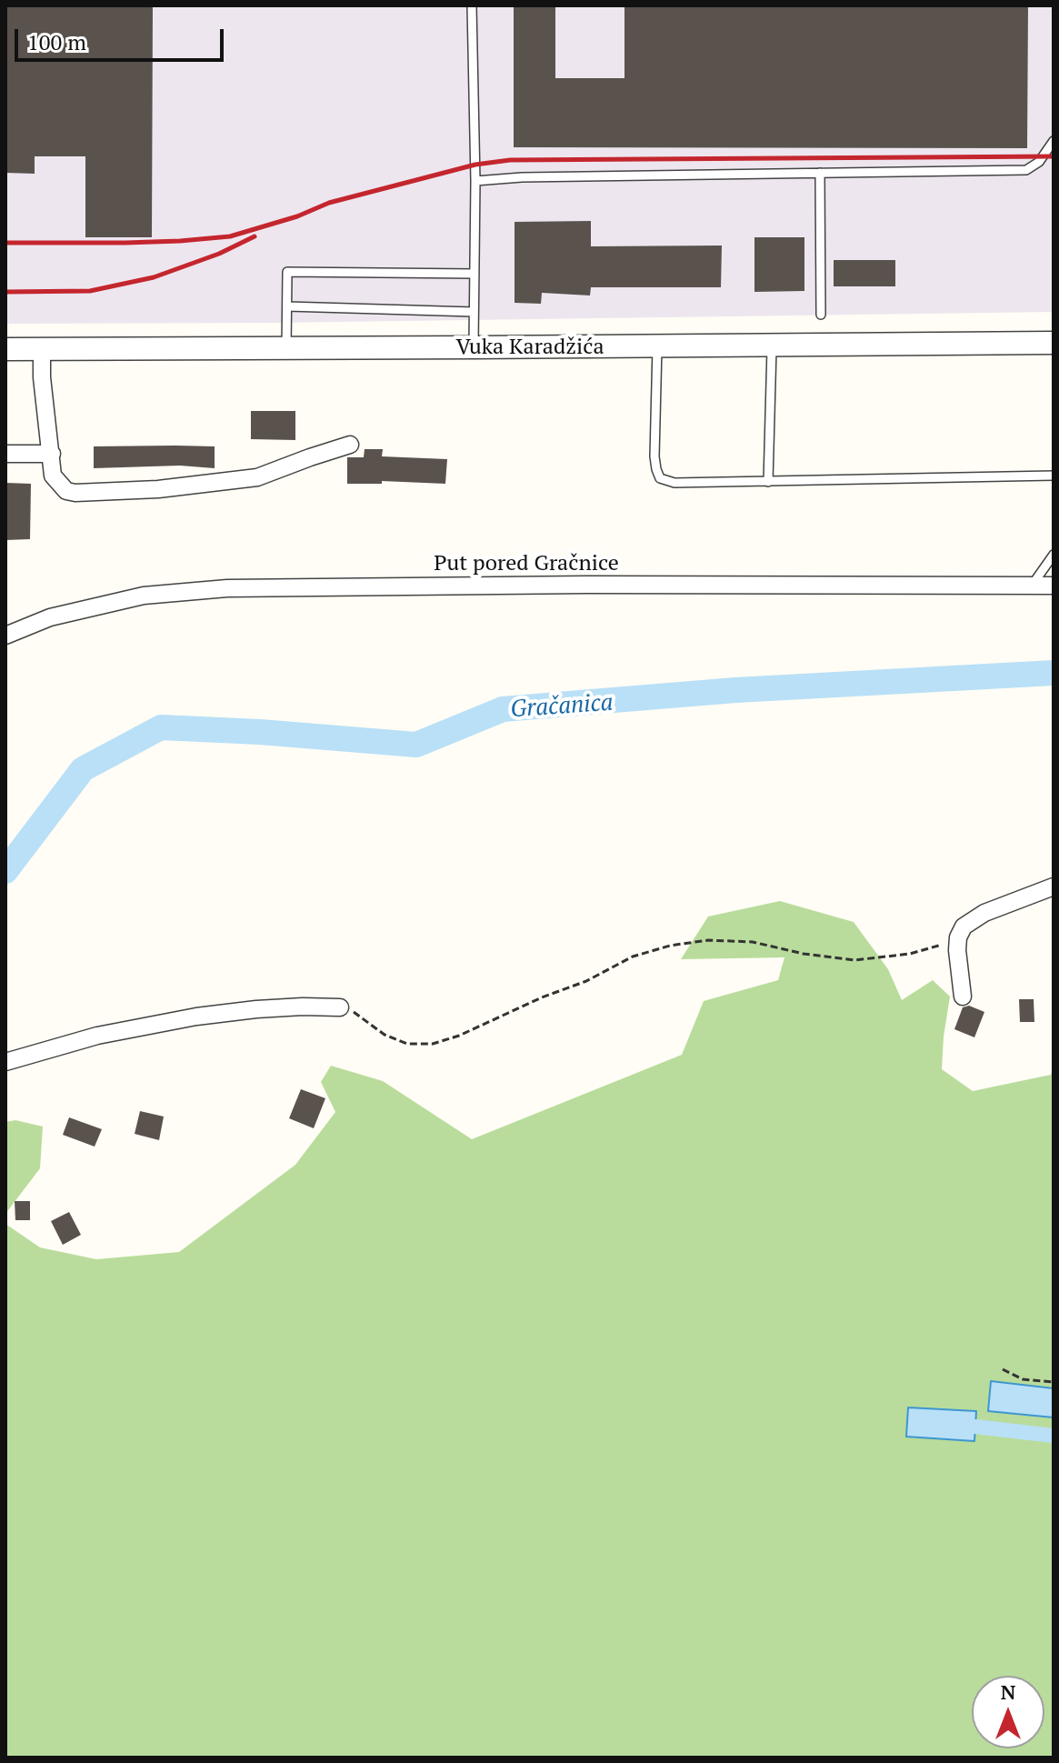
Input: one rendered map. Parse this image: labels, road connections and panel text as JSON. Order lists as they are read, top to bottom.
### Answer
{
  "streets": {
    "street": ["Vuka Karadžića", "Put pored Gračnice"]
  },
  "water": ["Gračanica"],
  "scale_bar": "100 m",
  "north": "top"
}
